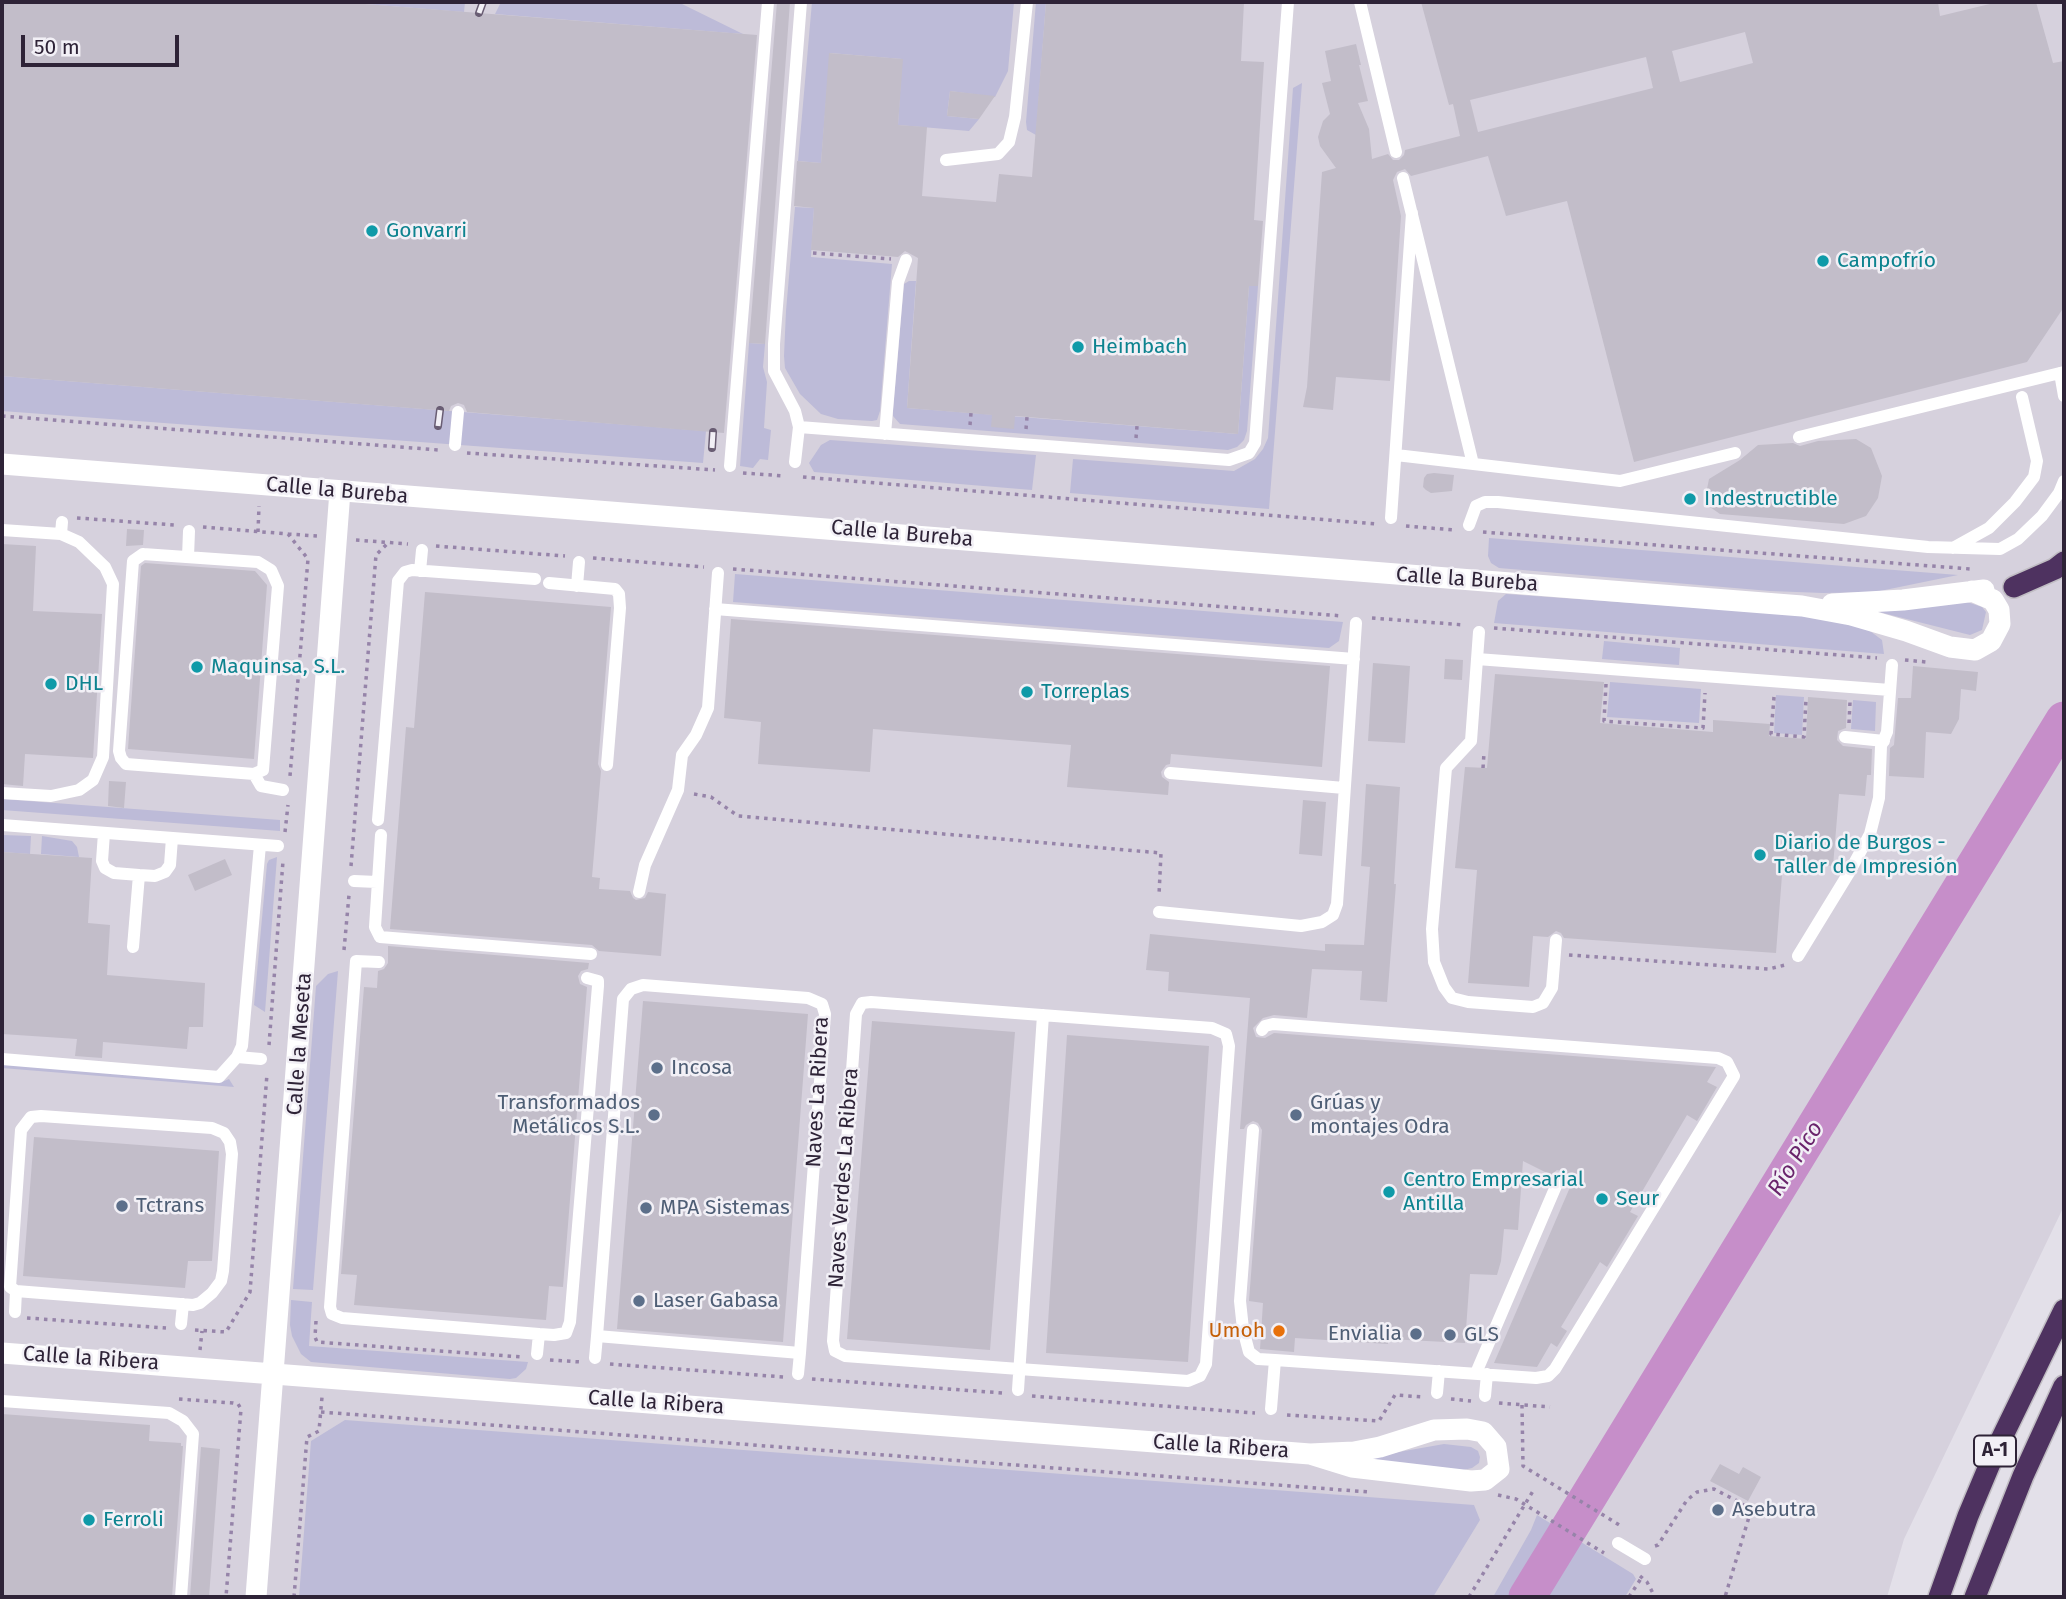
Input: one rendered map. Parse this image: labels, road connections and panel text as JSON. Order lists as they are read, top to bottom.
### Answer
{
  "streets": {
    "highway": ["A-1"],
    "street": ["Calle la Bureba", "Calle la Meseta", "Calle la Ribera"],
    "lane": ["Naves La Ribera", "Naves Verdes La Ribera"]
  },
  "crossings": [
    ["Calle la Bureba", "Calle la Meseta"],
    ["Calle la Meseta", "Calle la Ribera"]
  ],
  "water": ["Río Pico"],
  "places": [
    "Gonvarri",
    "Campofrío",
    "Heimbach",
    "Indestructible",
    "Maquinsa, S.L.",
    "DHL",
    "Torreplas",
    "Diario de Burgos - Taller de Impresión",
    "Incosa",
    "Transformados Metálicos S.L.",
    "Grúas y montajes Odra",
    "Centro Empresarial Antilla",
    "Seur",
    "Tctrans",
    "MPA Sistemas",
    "Laser Gabasa",
    "Umoh",
    "Envialia",
    "GLS",
    "Asebutra",
    "Ferroli"
  ],
  "scale_bar": "50 m"
}
